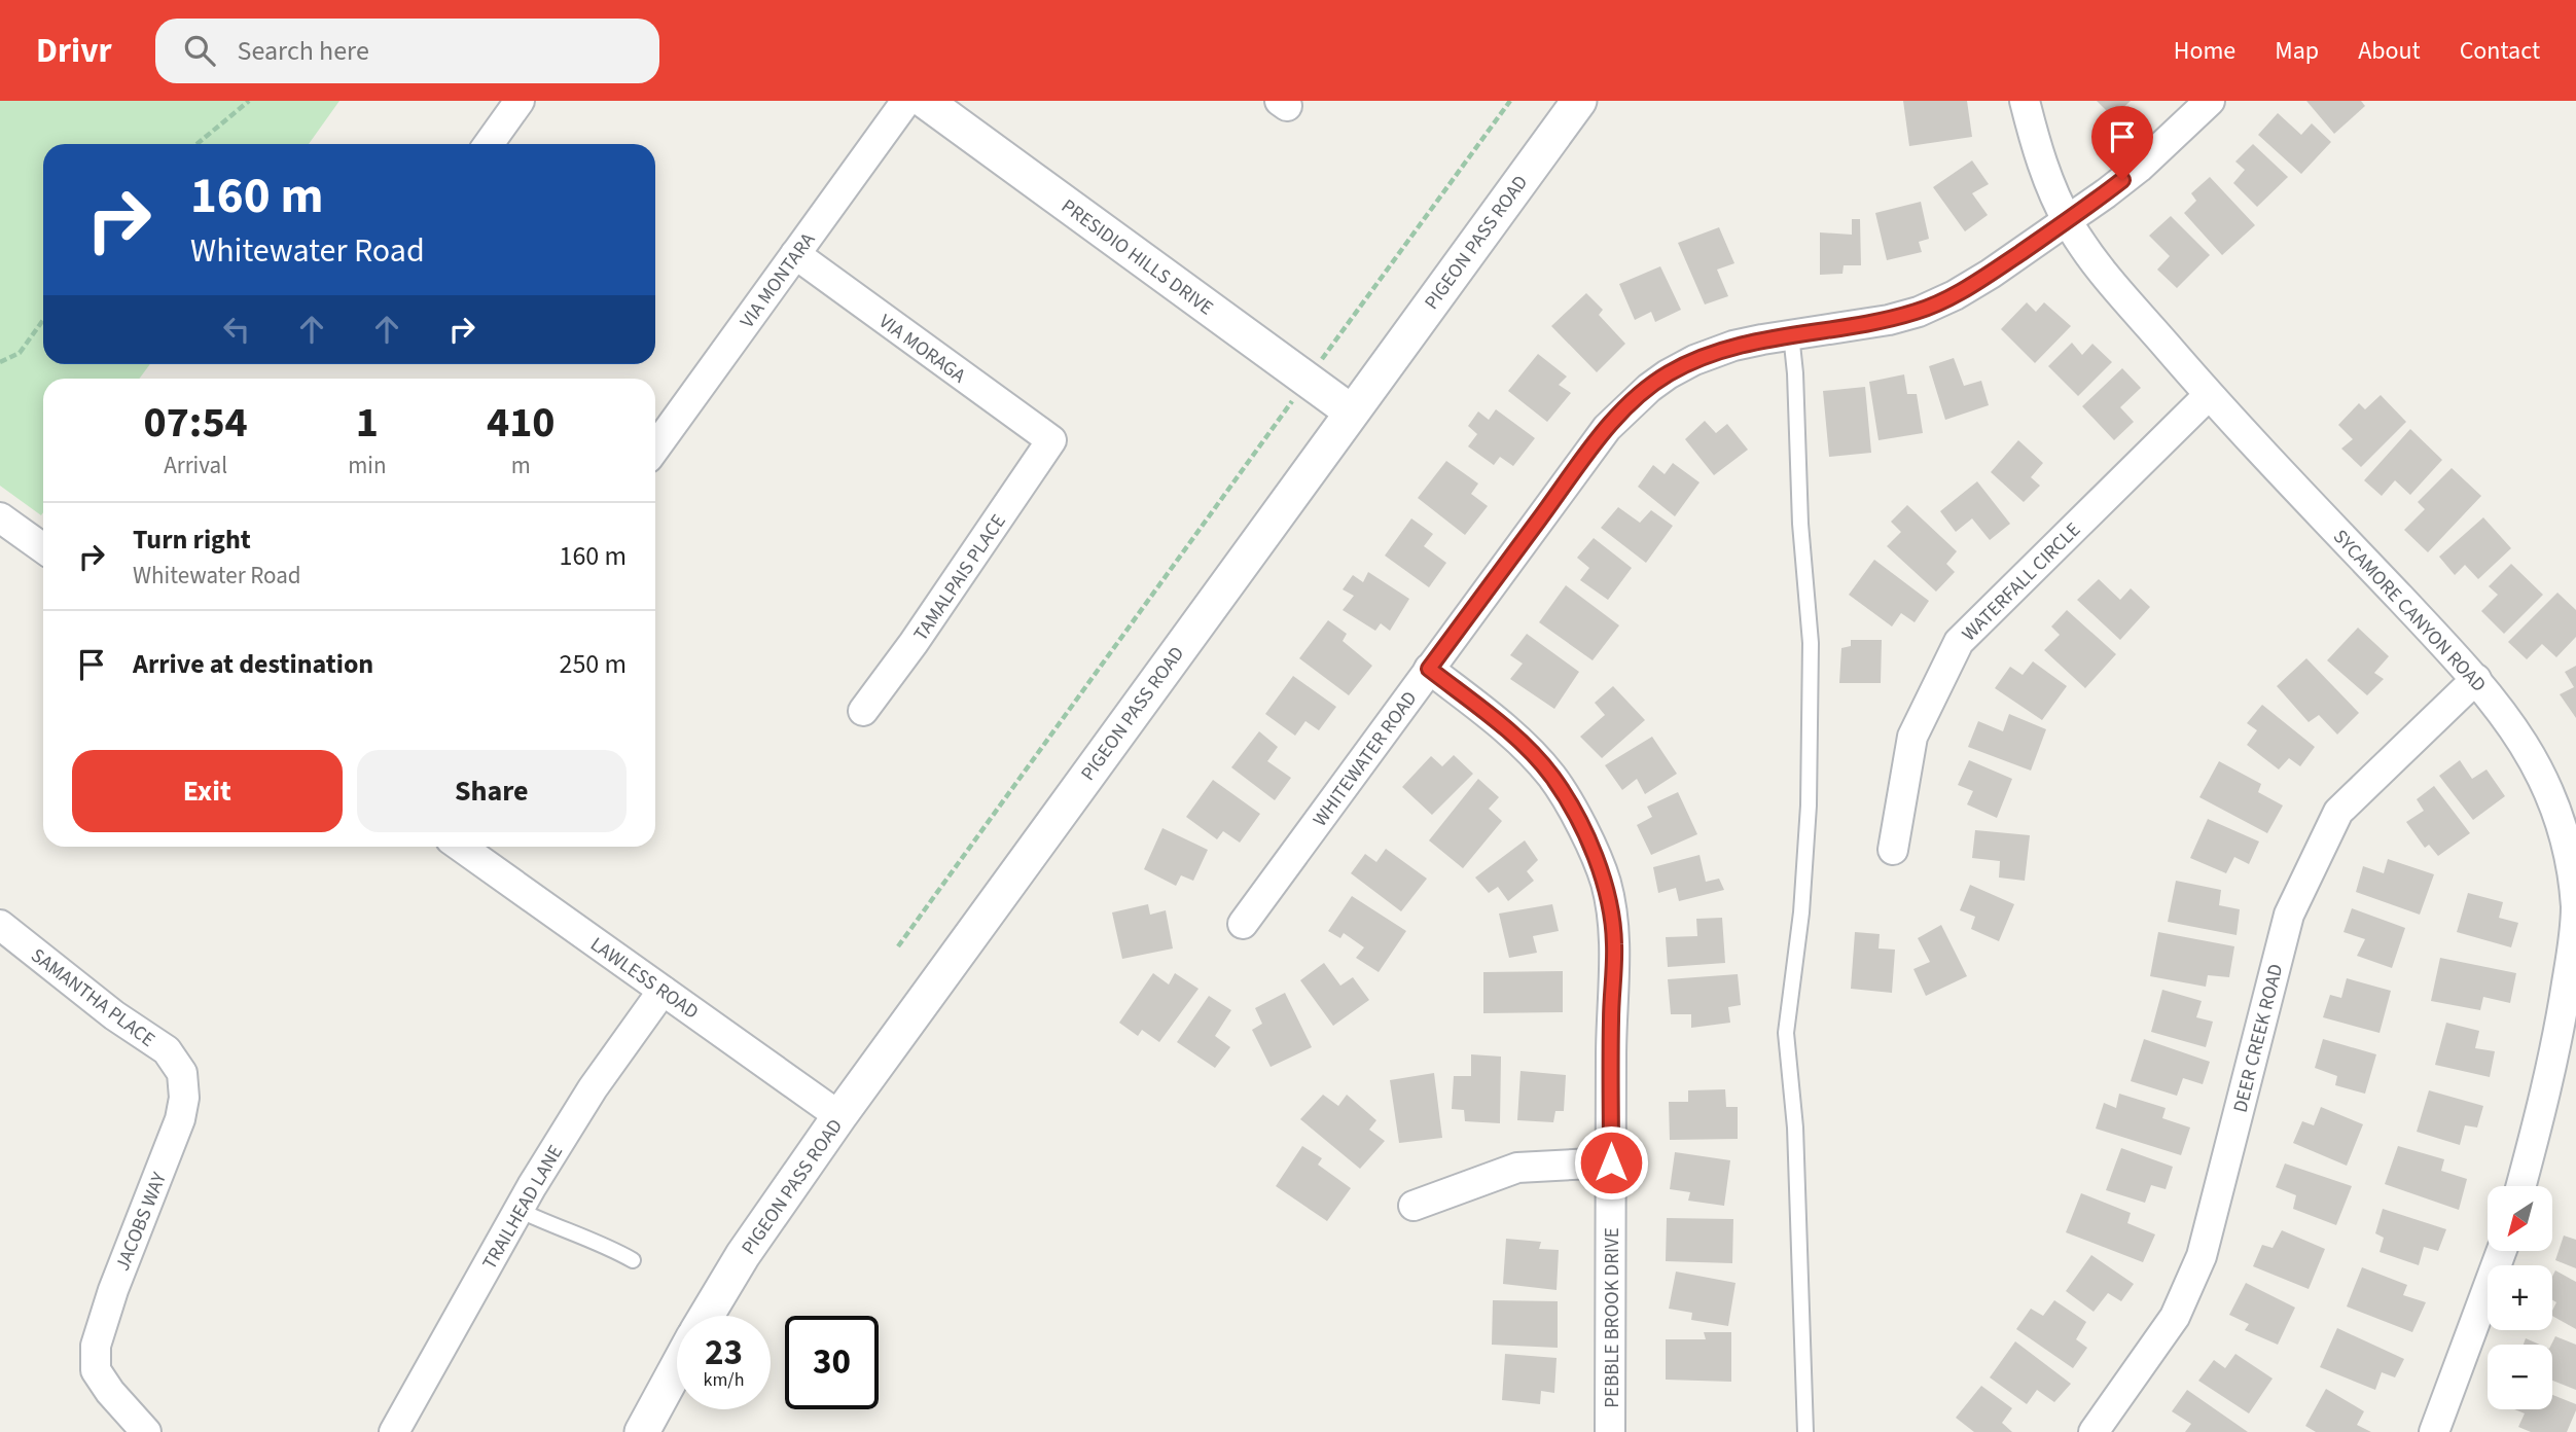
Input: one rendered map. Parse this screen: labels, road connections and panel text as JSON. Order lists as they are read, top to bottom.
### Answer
{
  "streets": {
    "street": [
      "PIGEON PASS ROAD",
      "PRESIDIO HILLS DRIVE",
      "VIA MONTARA",
      "VIA MORAGA",
      "TAMALPAIS PLACE",
      "WATERFALL CIRCLE",
      "SYCAMORE CANYON ROAD",
      "WHITEWATER ROAD",
      "LAWLESS ROAD",
      "SAMANTHA PLACE",
      "DEER CREEK ROAD",
      "TRAILHEAD LANE",
      "JACOBS WAY",
      "PEBBLE BROOK DRIVE"
    ]
  },
  "crossings": [
    ["PIGEON PASS ROAD", "PRESIDIO HILLS DRIVE"],
    ["PIGEON PASS ROAD", "LAWLESS ROAD"],
    ["VIA MONTARA", "VIA MORAGA"],
    ["VIA MORAGA", "TAMALPAIS PLACE"],
    ["WATERFALL CIRCLE", "SYCAMORE CANYON ROAD"],
    ["SYCAMORE CANYON ROAD", "WHITEWATER ROAD"],
    ["SYCAMORE CANYON ROAD", "DEER CREEK ROAD"],
    ["WHITEWATER ROAD", "PEBBLE BROOK DRIVE"],
    ["LAWLESS ROAD", "TRAILHEAD LANE"],
    ["SAMANTHA PLACE", "JACOBS WAY"]
  ],
  "north": "bottom left",
  "page": {
    "header": "Drivr",
    "search": "Search here",
    "nav": [
      "Home",
      "Map",
      "About",
      "Contact"
    ],
    "turn": ["160 m", "Whitewater Road"],
    "eta": [
      "07:54",
      "Arrival",
      "1",
      "min",
      "410",
      "m"
    ],
    "list": [
      {
        "name": "Turn right",
        "note": "Whitewater Road",
        "value": "160 m"
      },
      {
        "name": "Arrive at destination",
        "value": "250 m"
      }
    ],
    "buttons": ["Exit", "Share"],
    "map_buttons": ["+", "−"],
    "speed": "23 km/h",
    "limit": "30"
  }
}
